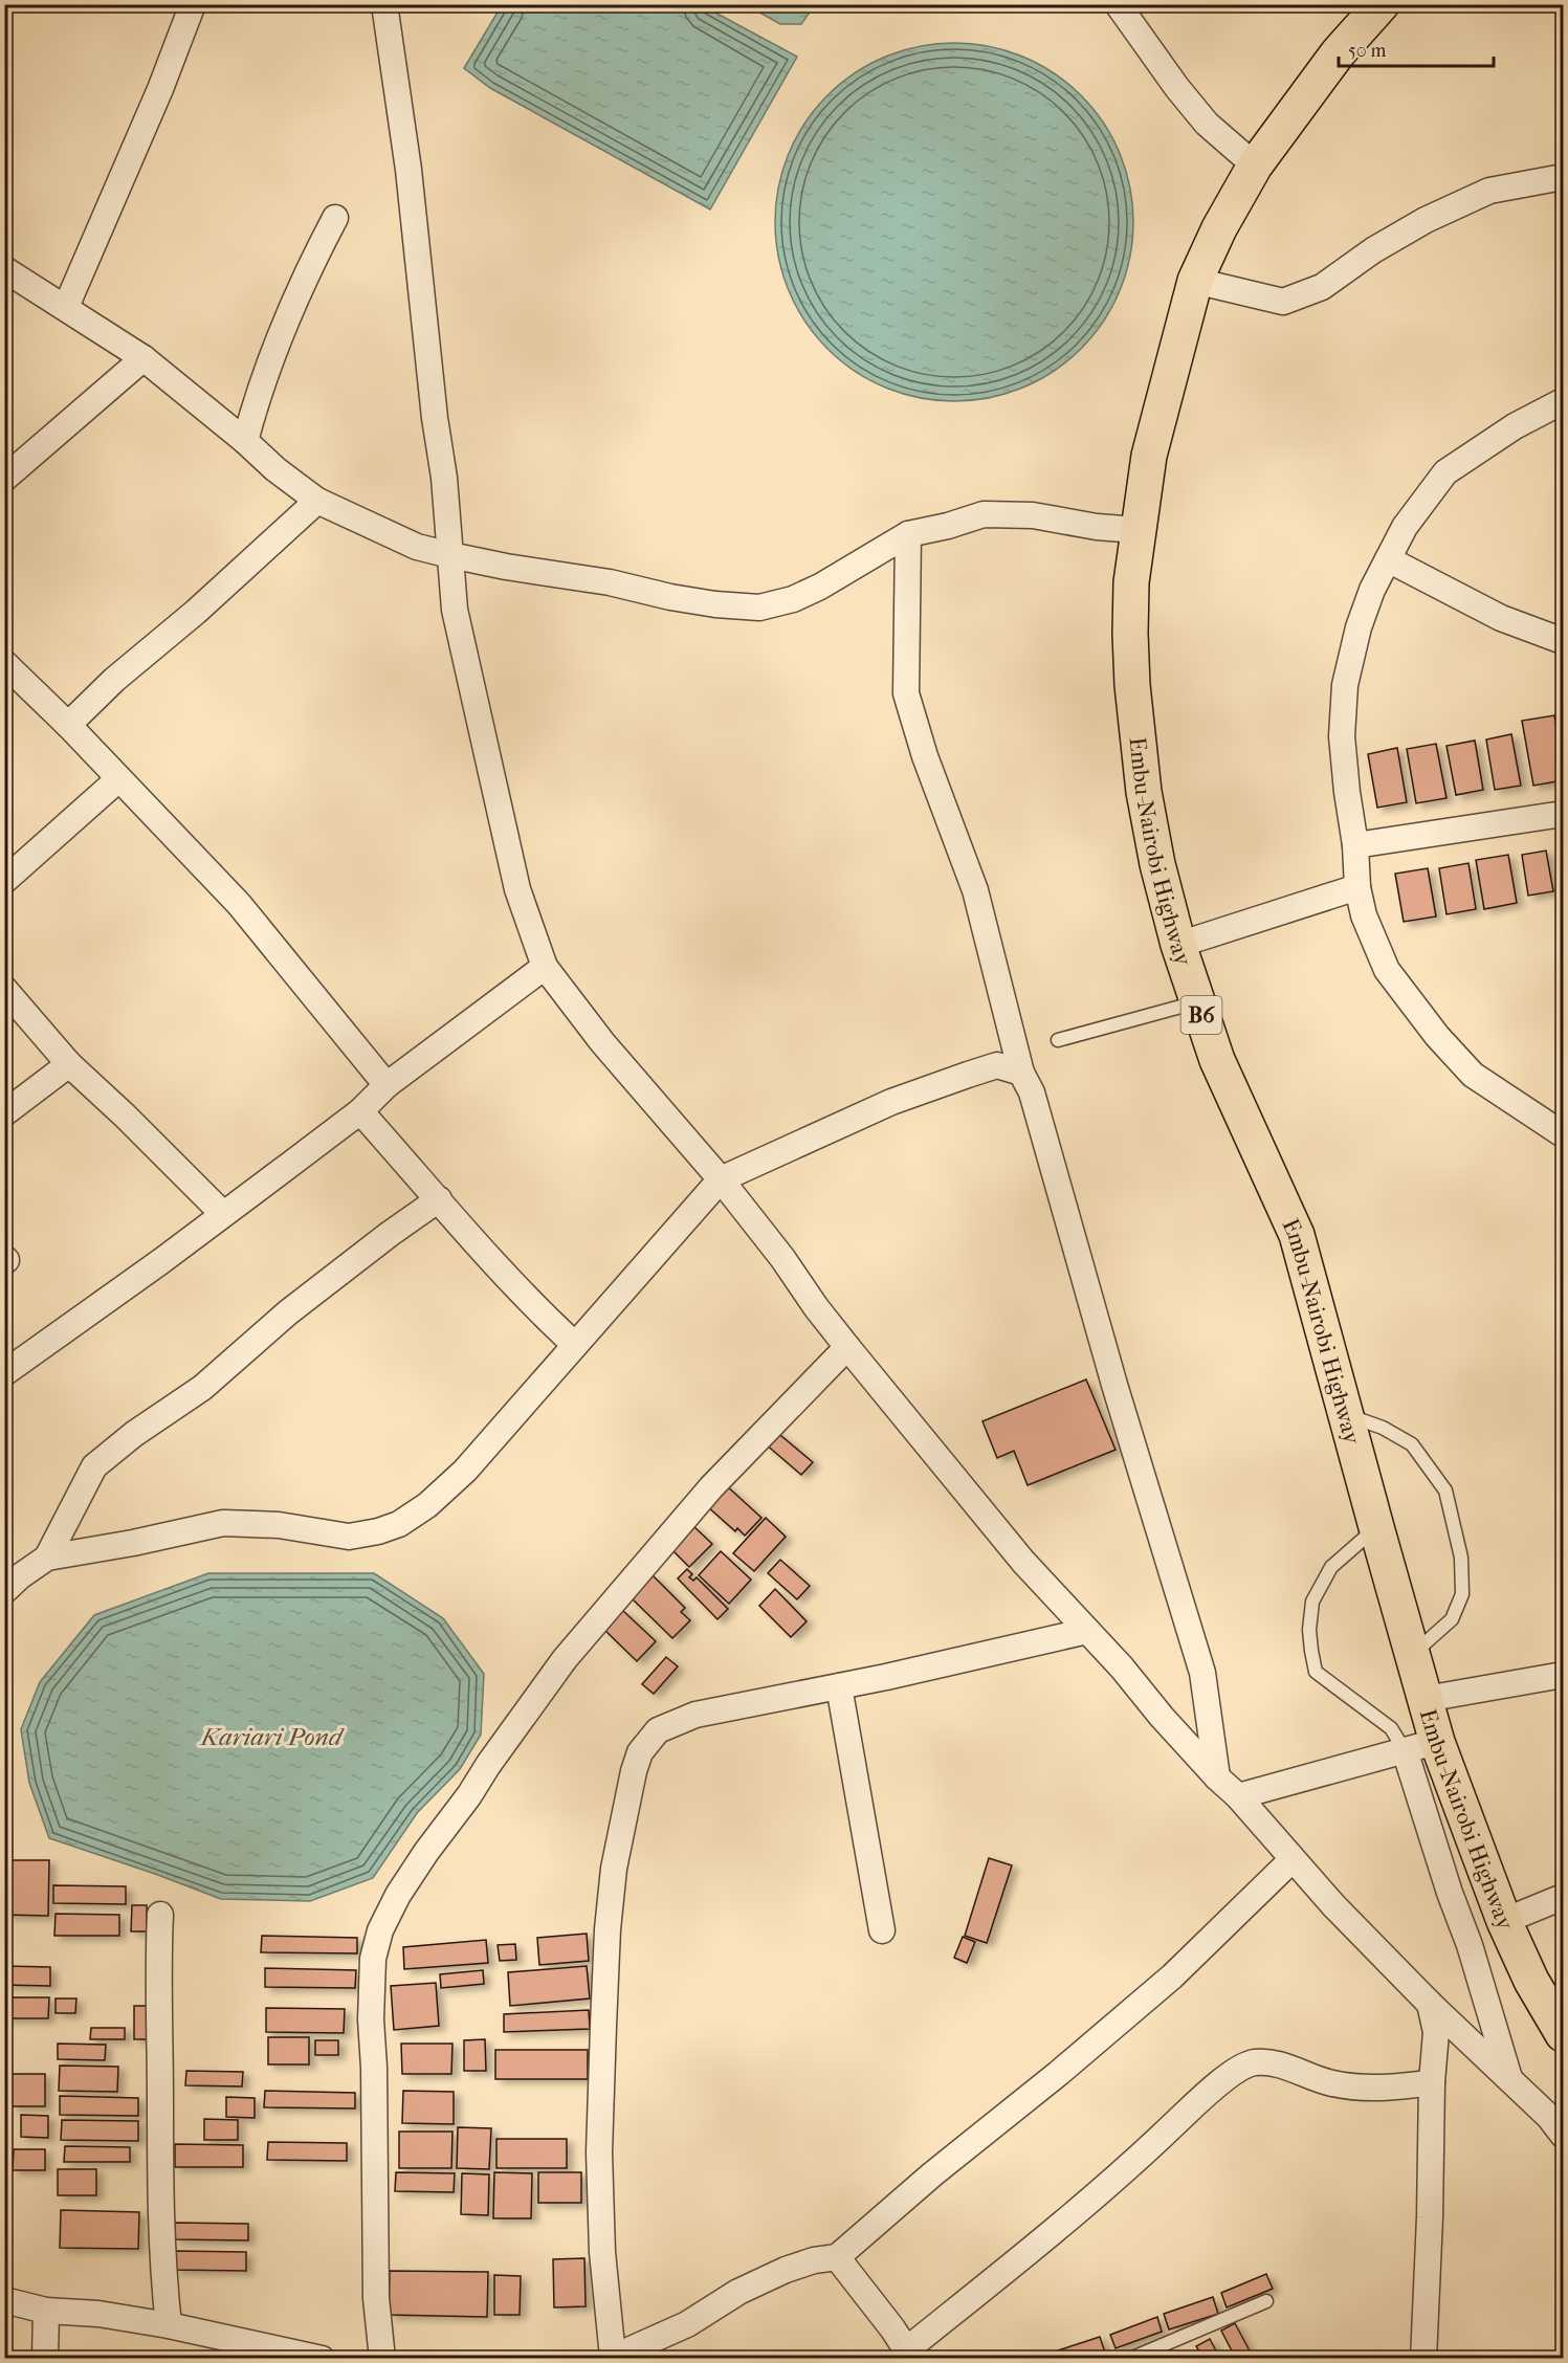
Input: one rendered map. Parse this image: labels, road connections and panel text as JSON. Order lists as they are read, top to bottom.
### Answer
{
  "streets": {
    "main road": ["Embu-Nairobi Highway", "B6"]
  },
  "water": ["Kariari Pond"],
  "scale_bar": "50 m"
}
